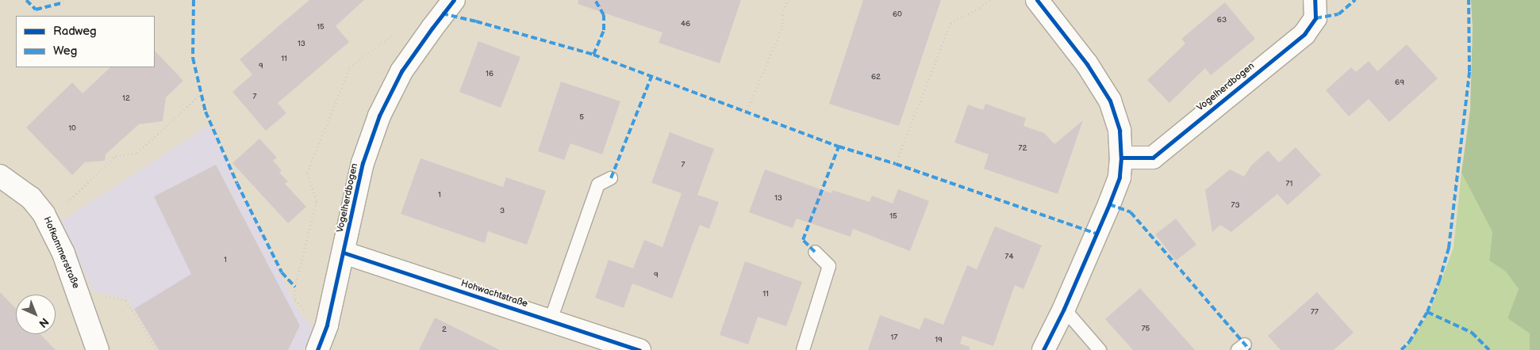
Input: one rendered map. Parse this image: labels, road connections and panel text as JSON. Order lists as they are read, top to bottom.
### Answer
{
  "streets": {
    "street": ["Vogelherdbogen", "Hofkammerstraße", "Hohwachtstraße"]
  },
  "crossings": [
    ["Vogelherdbogen", "Hohwachtstraße"]
  ],
  "house_numbers": [
    "60",
    "63",
    "46",
    "15",
    "13",
    "11",
    "9",
    "16",
    "62",
    "69",
    "7",
    "12",
    "5",
    "10",
    "72",
    "7",
    "71",
    "1",
    "13",
    "73",
    "3",
    "15",
    "74",
    "1",
    "9",
    "11",
    "77",
    "75",
    "2",
    "17",
    "19"
  ],
  "legend": ["Radweg", "Weg"],
  "north": "bottom right"
}
